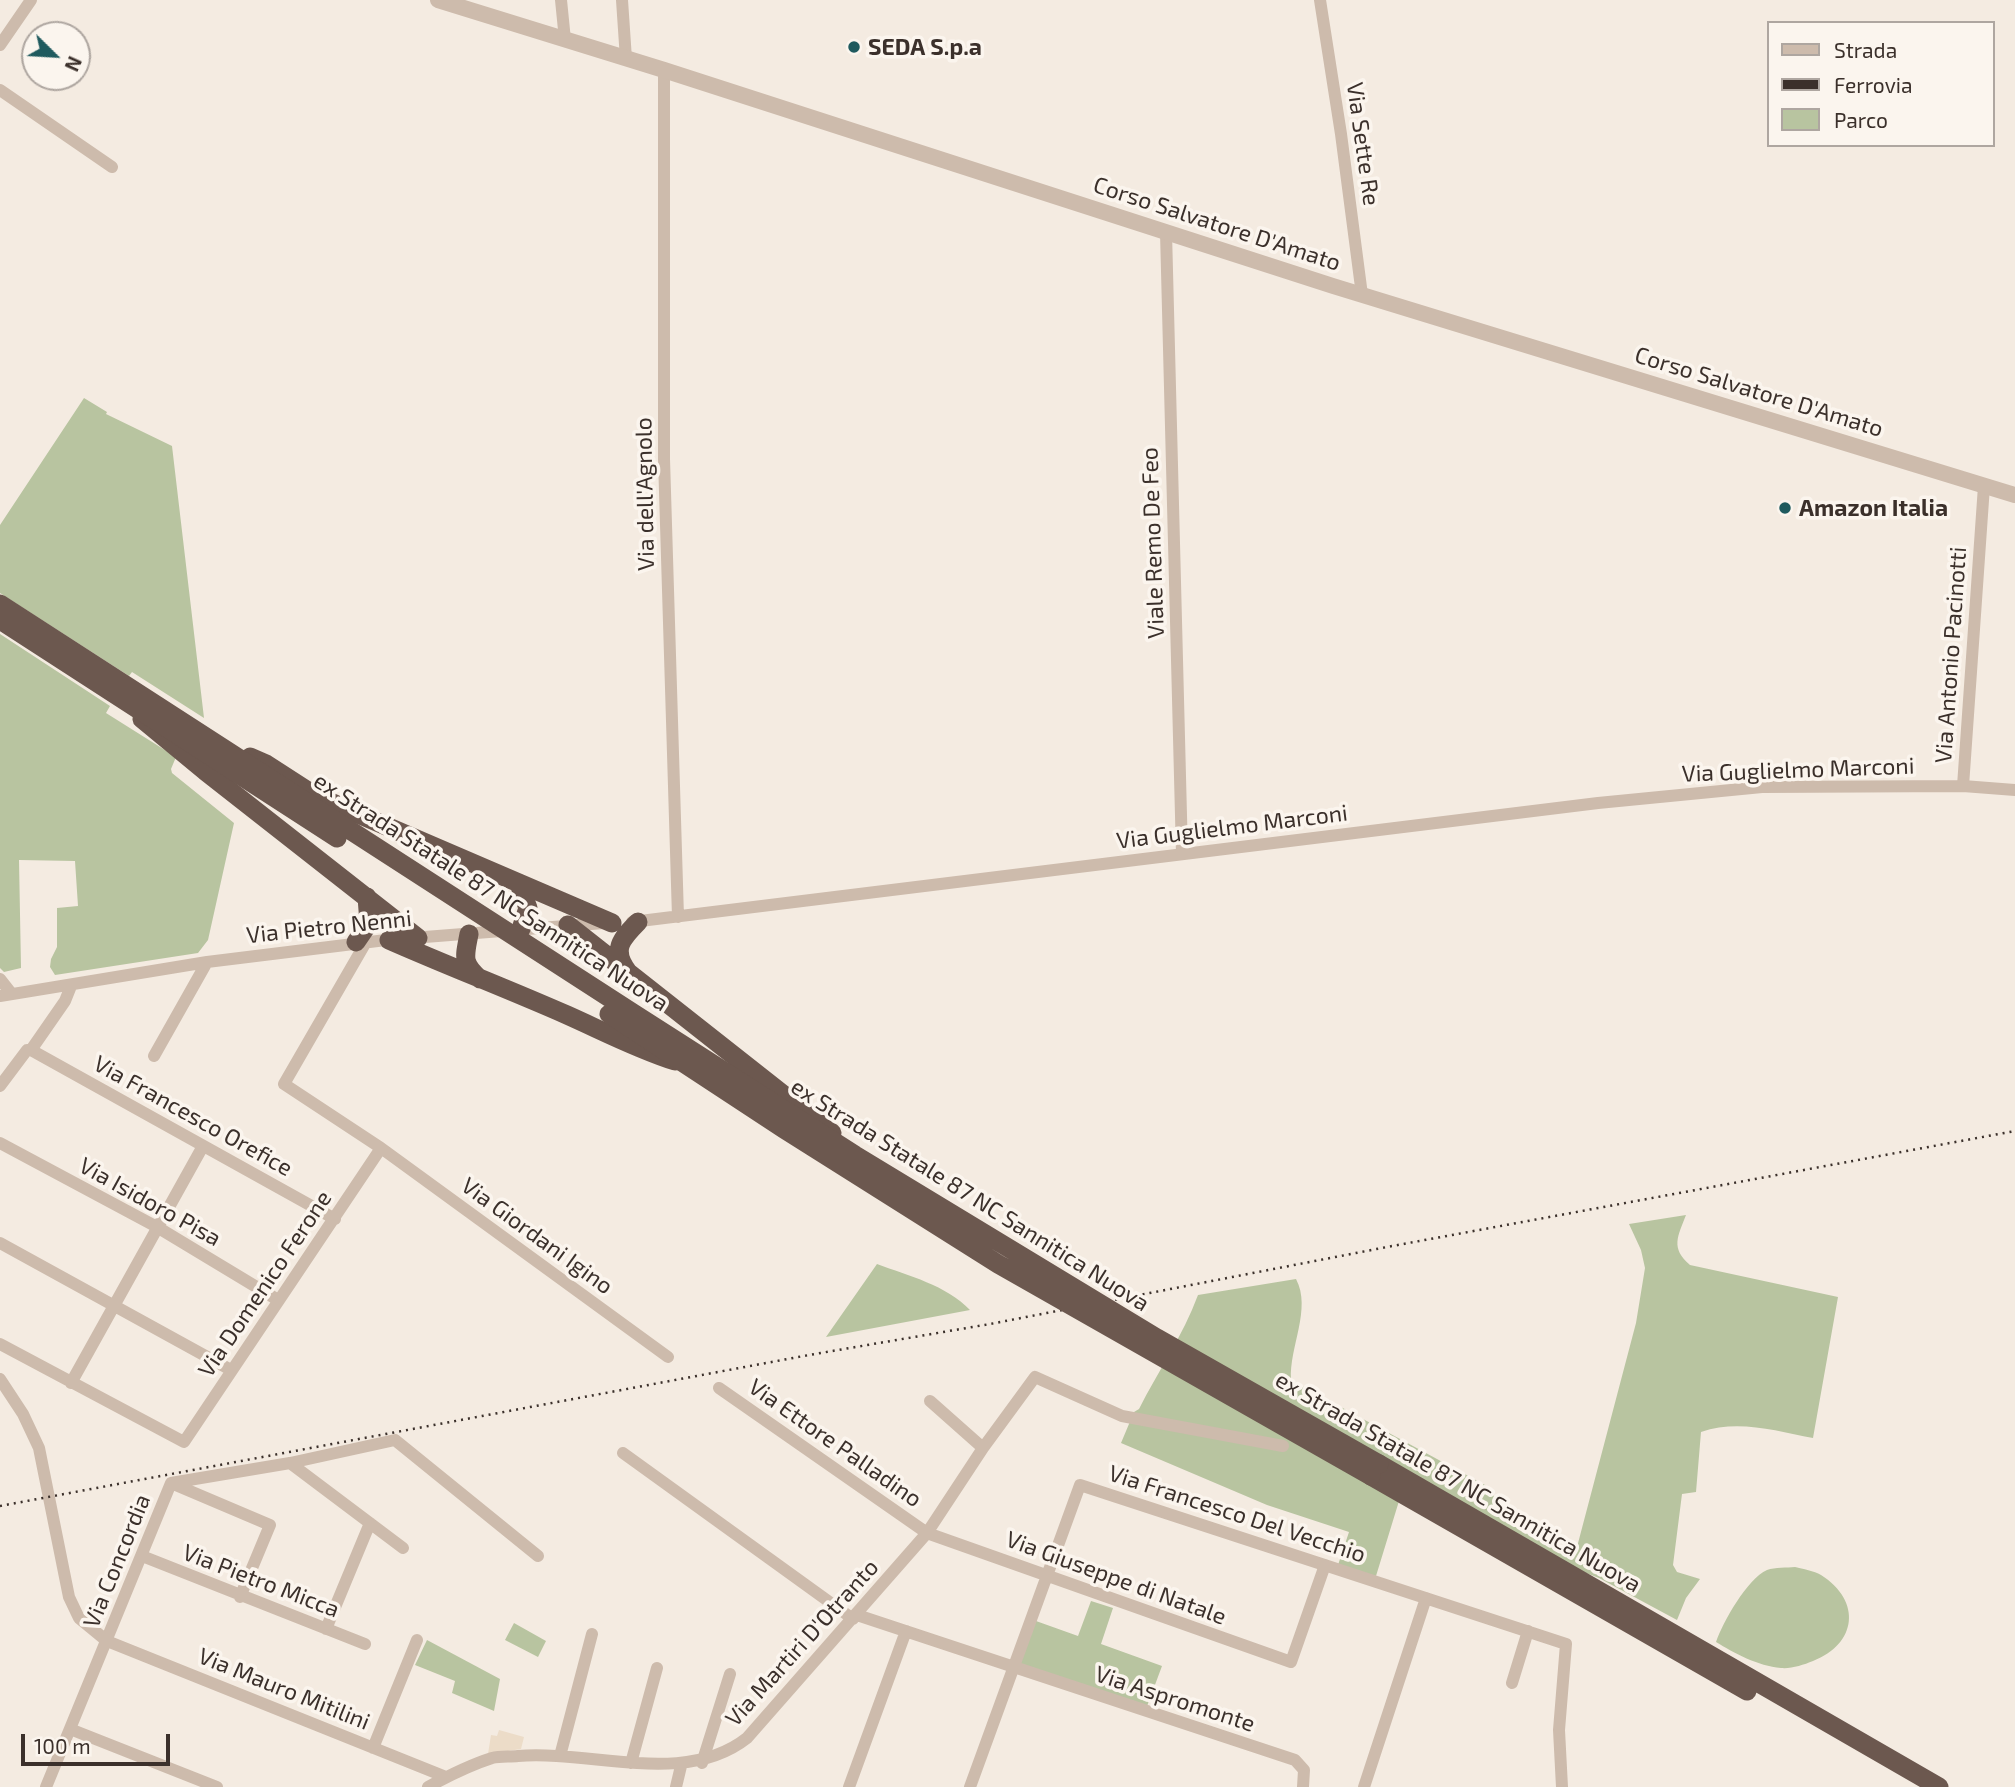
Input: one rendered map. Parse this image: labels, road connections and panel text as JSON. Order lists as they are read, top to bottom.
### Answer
{
  "streets": {
    "highway": ["ex Strada Statale 87 NC Sannitica Nuova"],
    "street": [
      "Via Sette Re",
      "Corso Salvatore D'Amato",
      "Via dell'Agnolo",
      "Viale Remo De Feo",
      "Via Antonio Pacinotti",
      "Via Guglielmo Marconi",
      "Via Pietro Nenni",
      "Via Francesco Orefice",
      "Via Isidoro Pisa",
      "Via Giordani Igino",
      "Via Domenico Ferone",
      "Via Ettore Palladino",
      "Via Francesco Del Vecchio",
      "Via Concordia",
      "Via Giuseppe di Natale",
      "Via Pietro Micca",
      "Via Martiri D'Otranto",
      "Via Mauro Mitilini",
      "Via Aspromonte"
    ]
  },
  "crossings": [
    ["Via Sette Re", "Corso Salvatore D'Amato"],
    ["Corso Salvatore D'Amato", "Via dell'Agnolo"],
    ["Corso Salvatore D'Amato", "Viale Remo De Feo"],
    ["Corso Salvatore D'Amato", "Via Antonio Pacinotti"],
    ["Via dell'Agnolo", "Via Guglielmo Marconi"],
    ["Viale Remo De Feo", "Via Guglielmo Marconi"],
    ["Via Antonio Pacinotti", "Via Guglielmo Marconi"],
    ["Via Guglielmo Marconi", "Via Pietro Nenni"],
    ["Via Pietro Nenni", "Via Giordani Igino"],
    ["Via Francesco Orefice", "Via Domenico Ferone"],
    ["Via Isidoro Pisa", "Via Domenico Ferone"],
    ["Via Giordani Igino", "Via Domenico Ferone"],
    ["Via Ettore Palladino", "Via Giuseppe di Natale"],
    ["Via Ettore Palladino", "Via Martiri D'Otranto"],
    ["Via Francesco Del Vecchio", "Via Giuseppe di Natale"],
    ["Via Francesco Del Vecchio", "Via Aspromonte"],
    ["Via Concordia", "Via Pietro Micca"],
    ["Via Concordia", "Via Mauro Mitilini"],
    ["Via Giuseppe di Natale", "Via Martiri D'Otranto"],
    ["Via Martiri D'Otranto", "Via Mauro Mitilini"]
  ],
  "places": ["SEDA S.p.a", "Amazon Italia"],
  "legend": ["Strada", "Ferrovia", "Parco"],
  "scale_bar": "100 m",
  "north": "bottom right"
}
